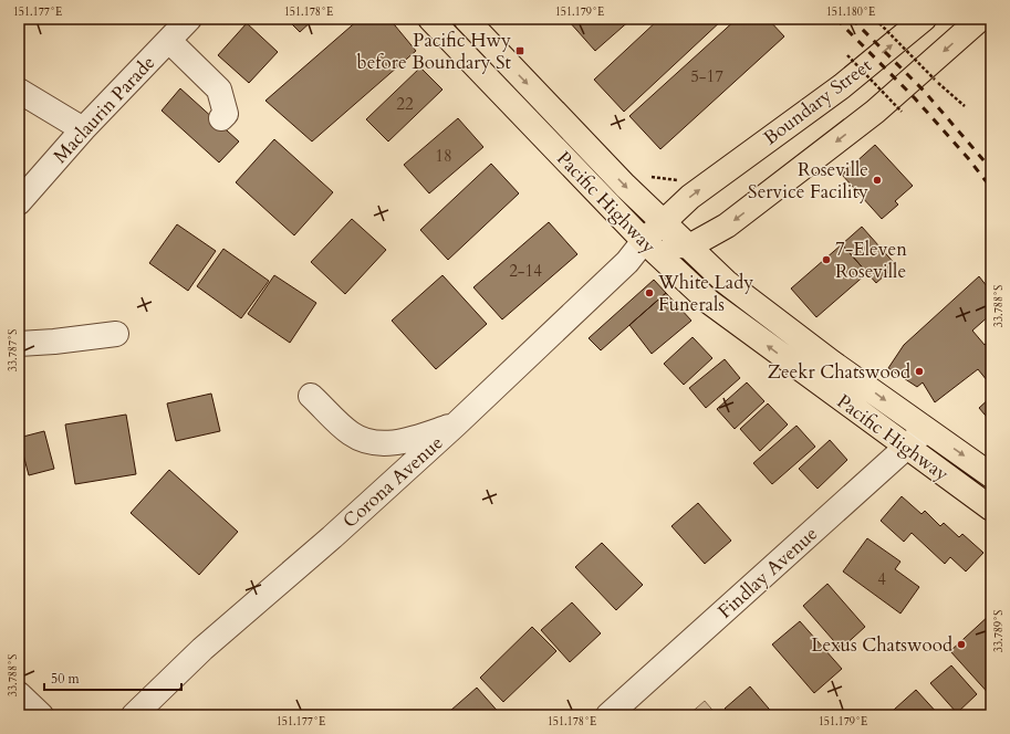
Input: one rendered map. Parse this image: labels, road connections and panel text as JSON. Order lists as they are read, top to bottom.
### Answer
{
  "streets": {
    "highway": ["Boundary Street", "Pacific Highway"],
    "street": ["Maclaurin Parade", "Corona Avenue", "Findlay Avenue"]
  },
  "crossings": [
    ["Boundary Street", "Pacific Highway"],
    ["Boundary Street", "Corona Avenue"],
    ["Pacific Highway", "Corona Avenue"],
    ["Pacific Highway", "Findlay Avenue"]
  ],
  "places": {
    "transit": ["Pacific Hwy before Boundary St"],
    "other": [
      "Roseville Service Facility",
      "7-Eleven Roseville",
      "White Lady Funerals",
      "Zeekr Chatswood",
      "Lexus Chatswood"
    ]
  },
  "house_numbers": [
    "5-17",
    "22",
    "18",
    "2-14",
    "4"
  ],
  "scale_bar": "50 m",
  "coordinates": [
    "151.177°E",
    "151.178°E",
    "151.179°E",
    "151.180°E",
    "33.788°S",
    "33.787°S",
    "33.789°S"
  ]
}
